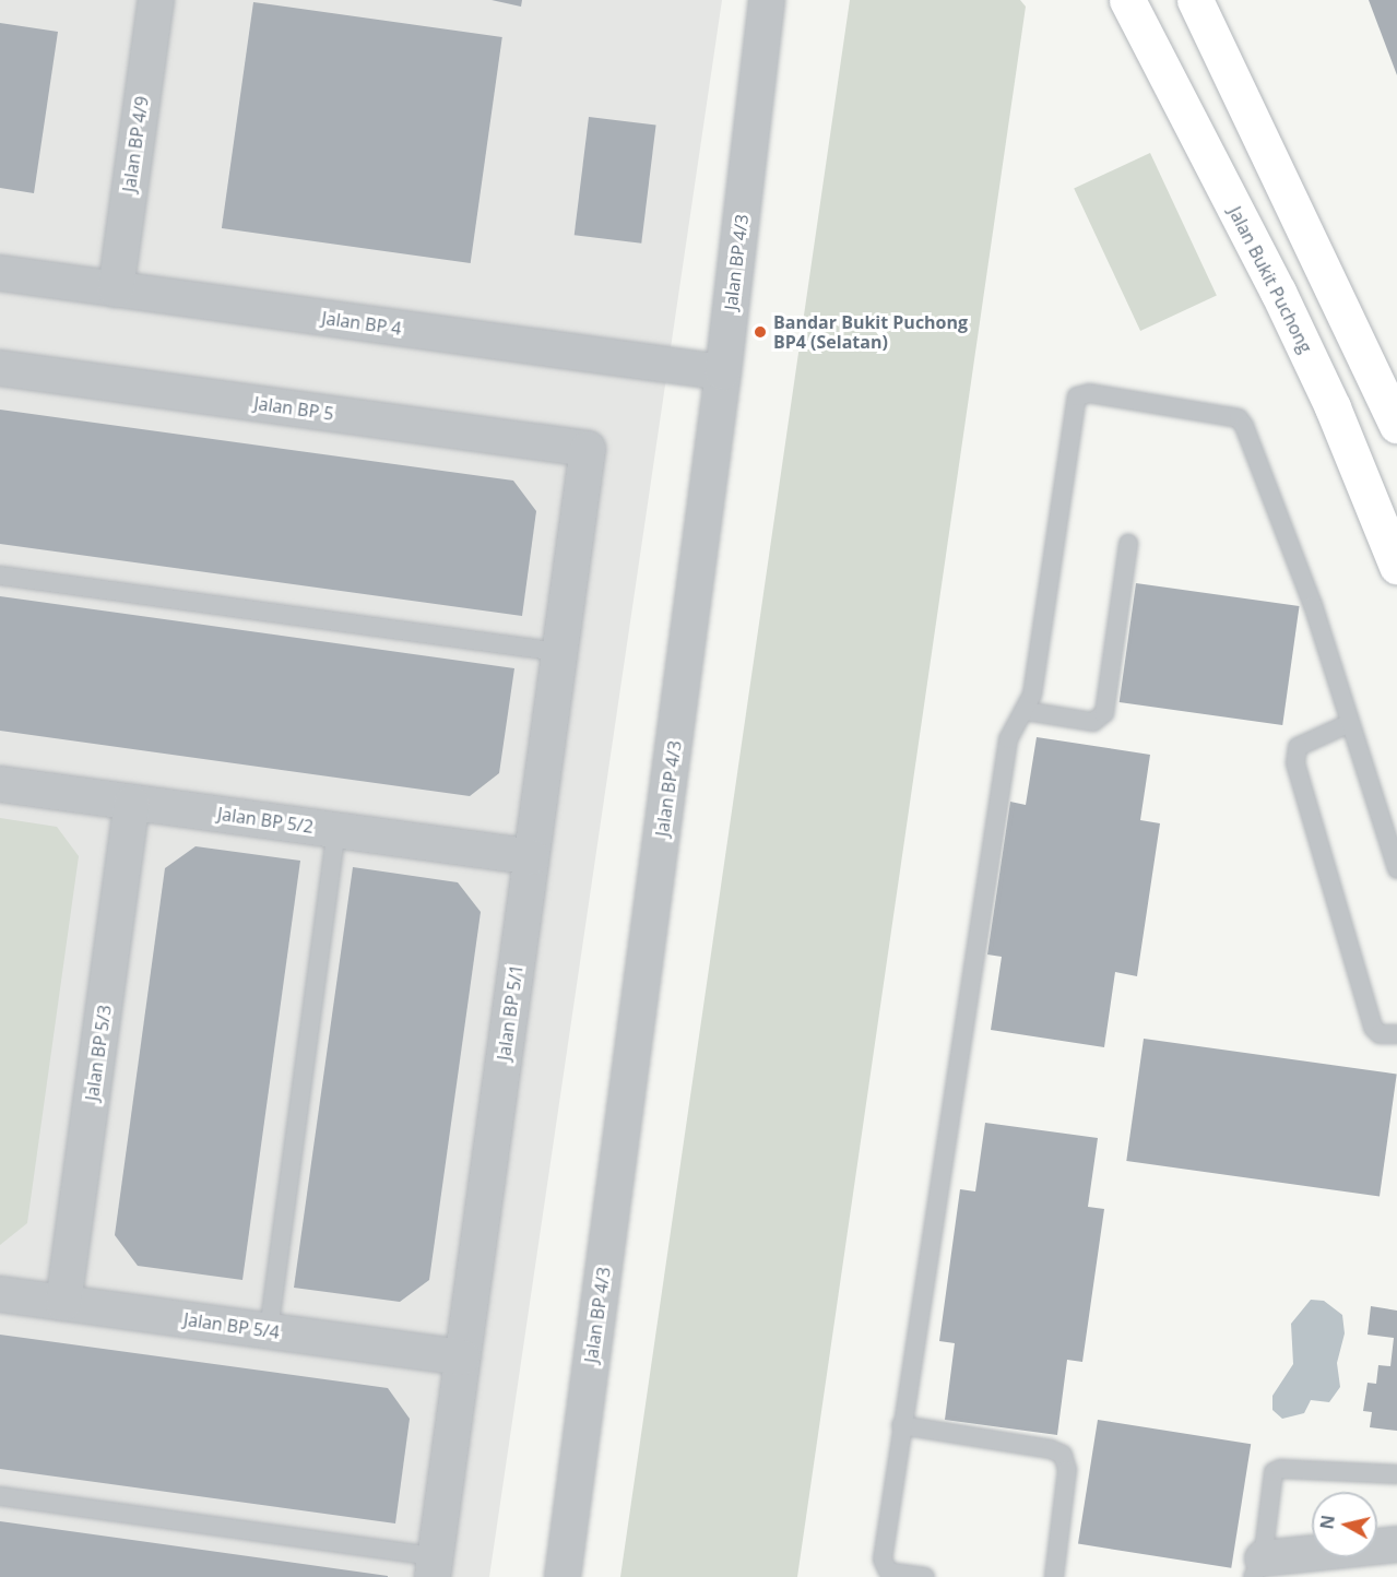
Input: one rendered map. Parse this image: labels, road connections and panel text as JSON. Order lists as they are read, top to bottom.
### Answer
{
  "streets": {
    "main road": ["Jalan Bukit Puchong"],
    "street": [
      "Jalan BP 4/9",
      "Jalan BP 4/3",
      "Jalan BP 4",
      "Jalan BP 5",
      "Jalan BP 5/2",
      "Jalan BP 5/1",
      "Jalan BP 5/3",
      "Jalan BP 5/4"
    ]
  },
  "crossings": [
    ["Jalan BP 4/9", "Jalan BP 4"],
    ["Jalan BP 4/3", "Jalan BP 4"],
    ["Jalan BP 5", "Jalan BP 5/1"],
    ["Jalan BP 5/2", "Jalan BP 5/1"],
    ["Jalan BP 5/2", "Jalan BP 5/3"],
    ["Jalan BP 5/1", "Jalan BP 5/4"],
    ["Jalan BP 5/3", "Jalan BP 5/4"]
  ],
  "places": ["Bandar Bukit Puchong BP4 (Selatan)"],
  "north": "left"
}
